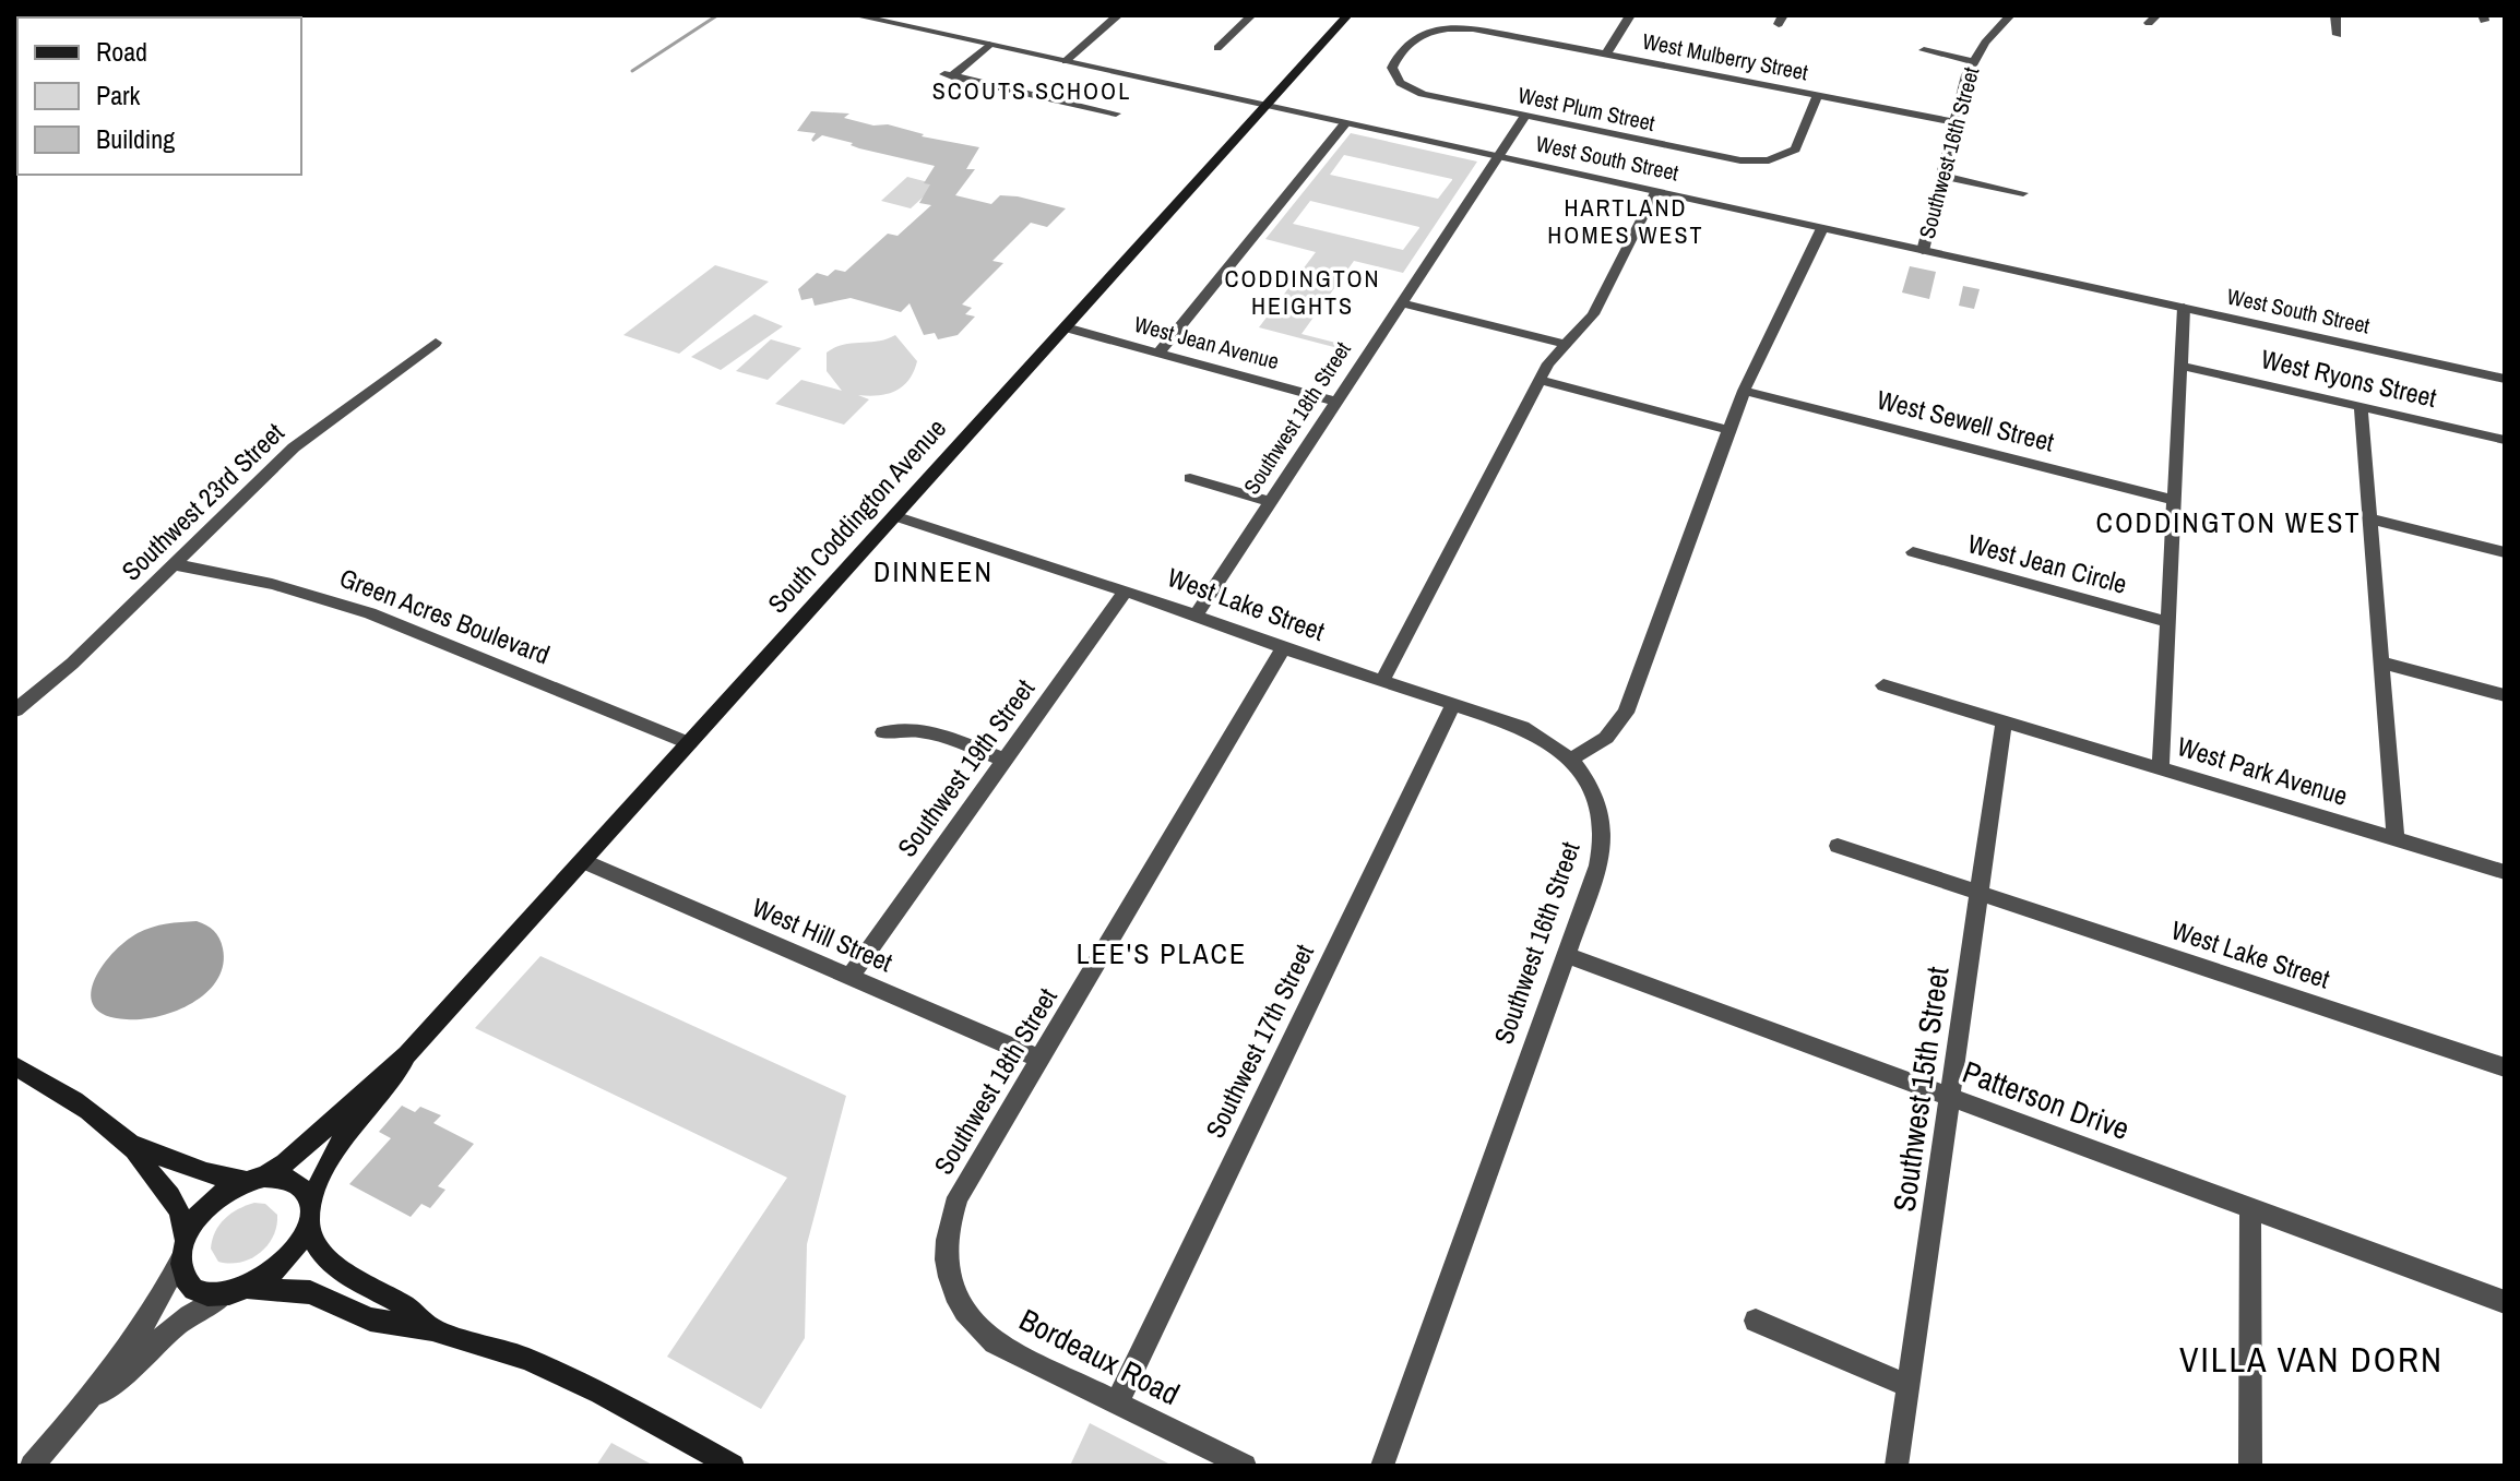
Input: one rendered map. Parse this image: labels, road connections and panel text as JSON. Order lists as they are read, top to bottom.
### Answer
{
  "streets": {
    "main road": ["South Coddington Avenue"],
    "street": [
      "West Mulberry Street",
      "West Plum Street",
      "Southwest 16th Street",
      "West South Street",
      "West Jean Avenue",
      "West Ryons Street",
      "Southwest 18th Street",
      "West Sewell Street",
      "Southwest 23rd Street",
      "West Jean Circle",
      "West Lake Street",
      "Green Acres Boulevard",
      "Southwest 19th Street",
      "West Park Avenue",
      "West Hill Street",
      "Southwest 17th Street",
      "Southwest 15th Street",
      "Patterson Drive",
      "Bordeaux Road"
    ]
  },
  "crossings": [
    ["West Mulberry Street", "West Plum Street"],
    ["West Mulberry Street", "Southwest 16th Street"],
    ["West Plum Street", "Southwest 18th Street"],
    ["Southwest 16th Street", "West South Street"],
    ["Southwest 16th Street", "West Lake Street"],
    ["Southwest 16th Street", "Patterson Drive"],
    ["West South Street", "Southwest 18th Street"],
    ["West South Street", "South Coddington Avenue"],
    ["West Jean Avenue", "Southwest 18th Street"],
    ["West Jean Avenue", "South Coddington Avenue"],
    ["Southwest 18th Street", "West Lake Street"],
    ["Southwest 18th Street", "West Hill Street"],
    ["Southwest 18th Street", "Bordeaux Road"],
    ["Southwest 23rd Street", "Green Acres Boulevard"],
    ["South Coddington Avenue", "West Lake Street"],
    ["South Coddington Avenue", "Green Acres Boulevard"],
    ["South Coddington Avenue", "West Hill Street"],
    ["West Lake Street", "Southwest 19th Street"],
    ["West Lake Street", "Southwest 17th Street"],
    ["West Lake Street", "Southwest 15th Street"],
    ["Southwest 19th Street", "West Hill Street"],
    ["West Park Avenue", "Southwest 15th Street"],
    ["Southwest 17th Street", "Bordeaux Road"],
    ["Southwest 15th Street", "Patterson Drive"]
  ],
  "districts": [
    "SCOUTS SCHOOL",
    "HARTLAND HOMES WEST",
    "CODDINGTON HEIGHTS",
    "CODDINGTON WEST",
    "DINNEEN",
    "LEE'S PLACE",
    "VILLA VAN DORN"
  ],
  "legend": ["Road", "Park", "Building"]
}
